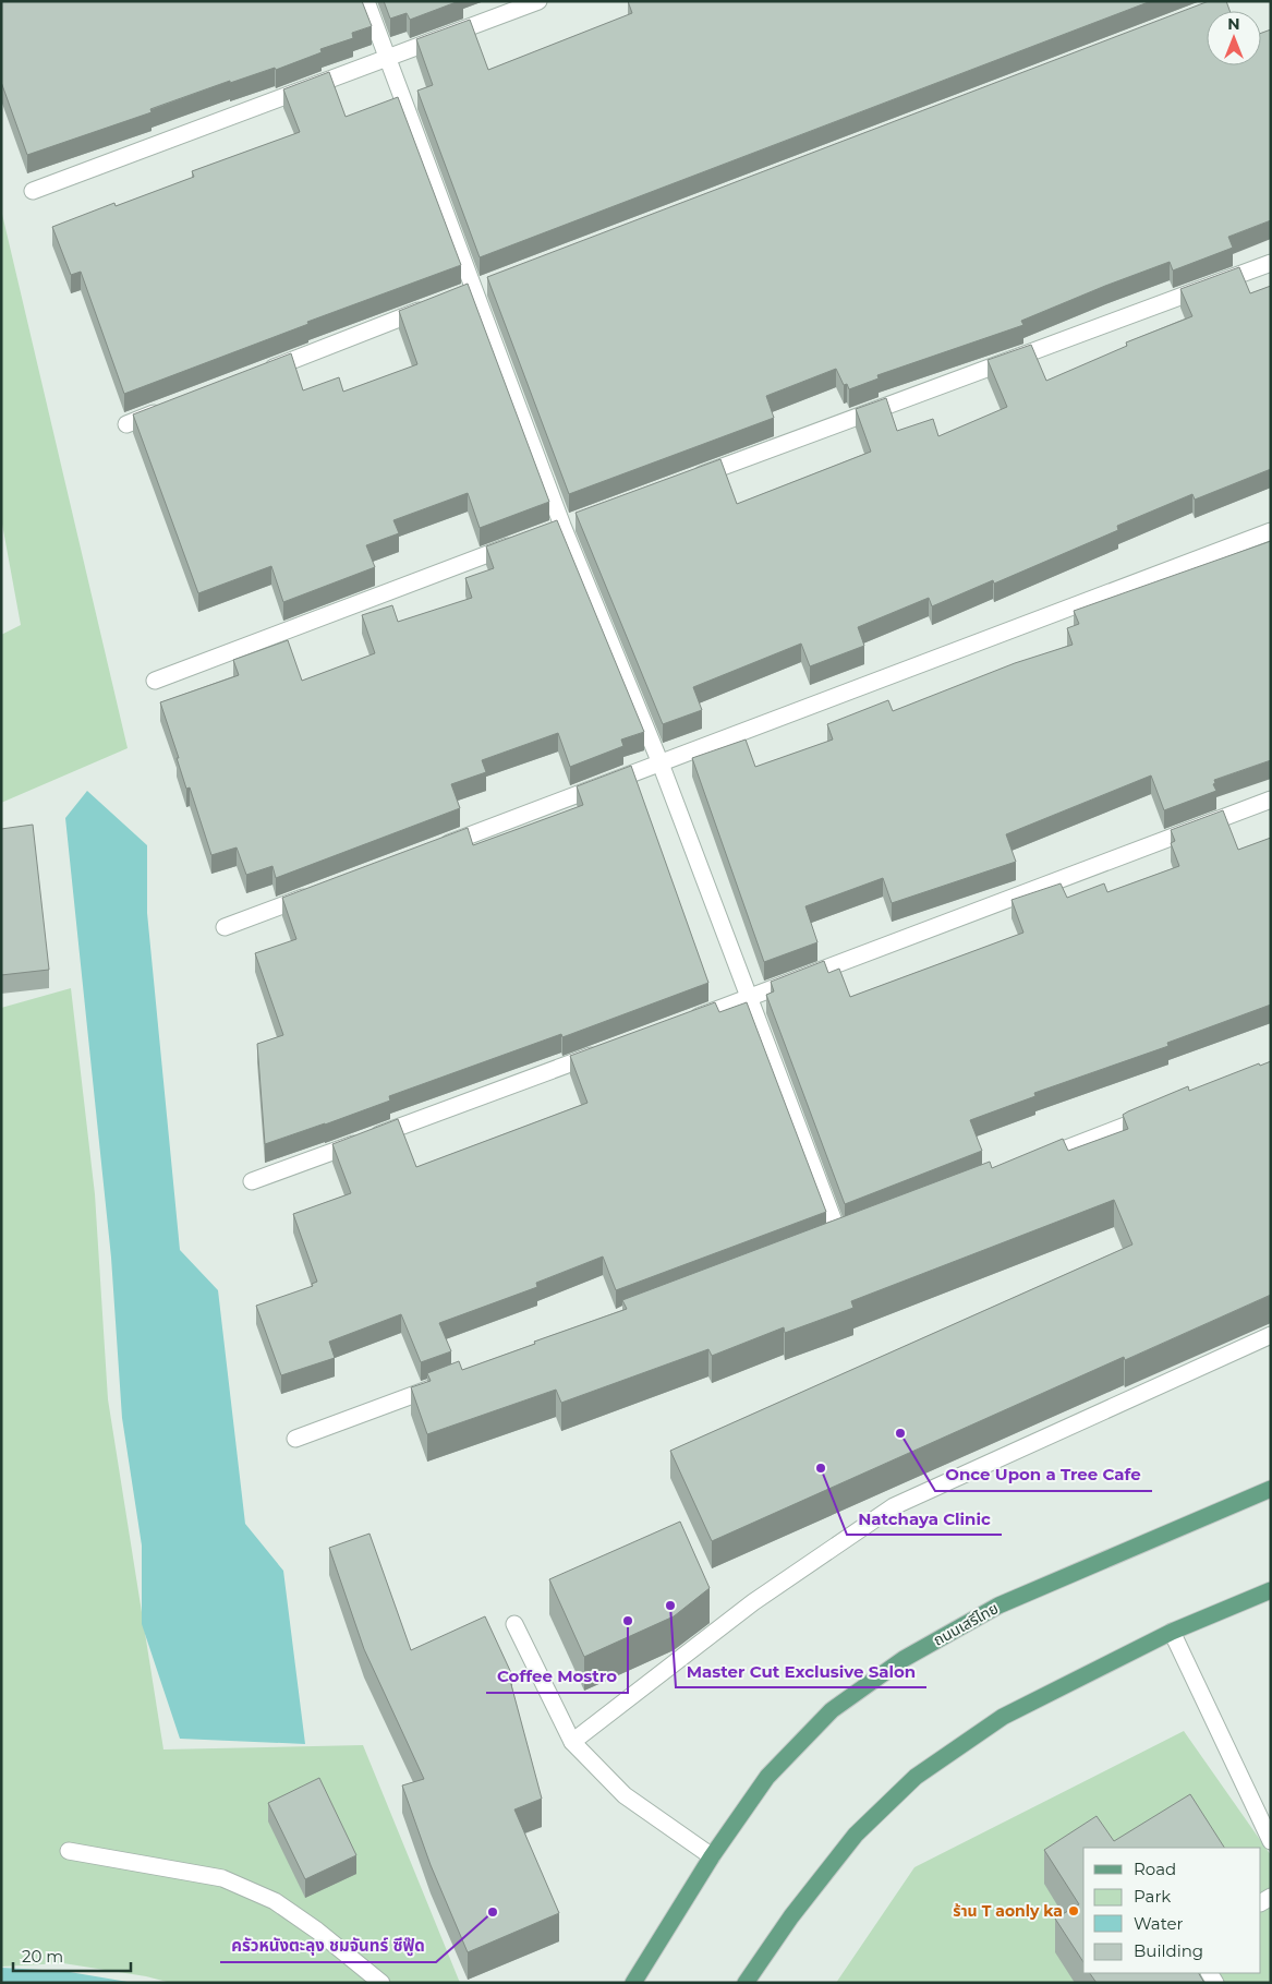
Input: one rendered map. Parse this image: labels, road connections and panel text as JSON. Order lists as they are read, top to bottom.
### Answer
{
  "streets": {
    "main road": ["ถนนเสรีไทย"]
  },
  "places": [
    "Once Upon a Tree Cafe",
    "Natchaya Clinic",
    "Master Cut Exclusive Salon",
    "Coffee Mostro",
    "ร้าน T aonly ka",
    "ครัวหนังตะลุง ชมจันทร์ ซีฟู๊ด"
  ],
  "legend": [
    "Road",
    "Park",
    "Water",
    "Building"
  ],
  "scale_bar": "20 m",
  "north": "top"
}
